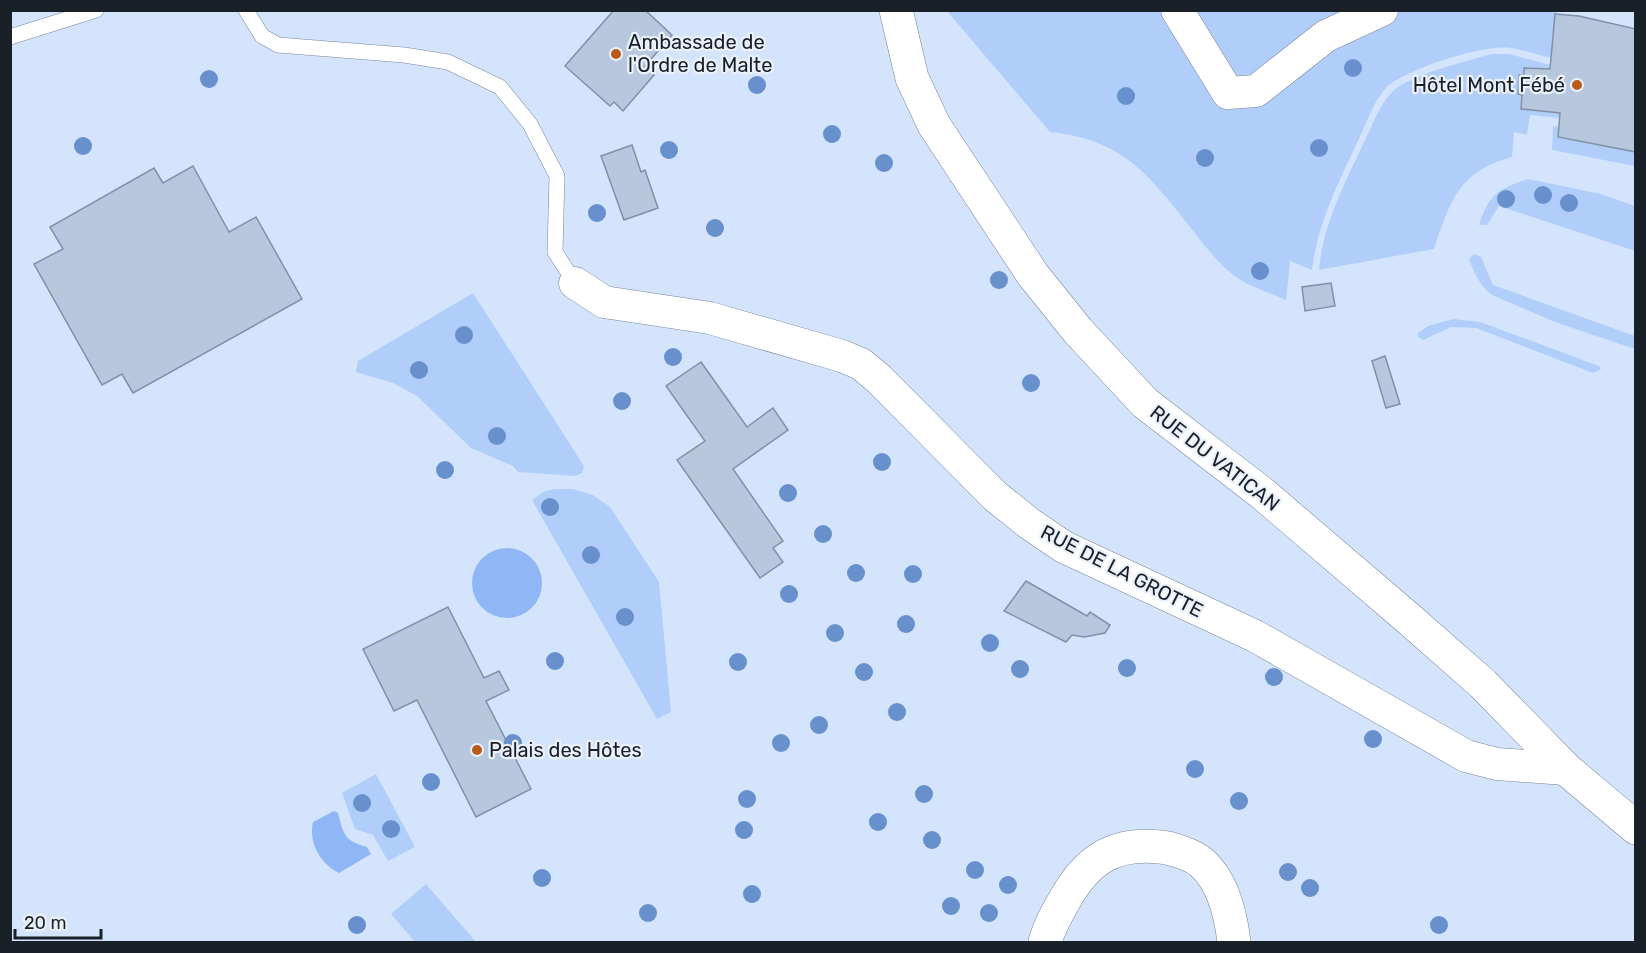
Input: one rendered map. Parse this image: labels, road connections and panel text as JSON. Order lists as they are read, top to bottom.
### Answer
{
  "streets": {
    "street": ["RUE DU VATICAN", "RUE DE LA GROTTE"]
  },
  "crossings": [
    ["RUE DU VATICAN", "RUE DE LA GROTTE"]
  ],
  "places": ["Ambassade de l'Ordre de Malte", "Hôtel Mont Fébé", "Palais des Hôtes"],
  "scale_bar": "20 m"
}
